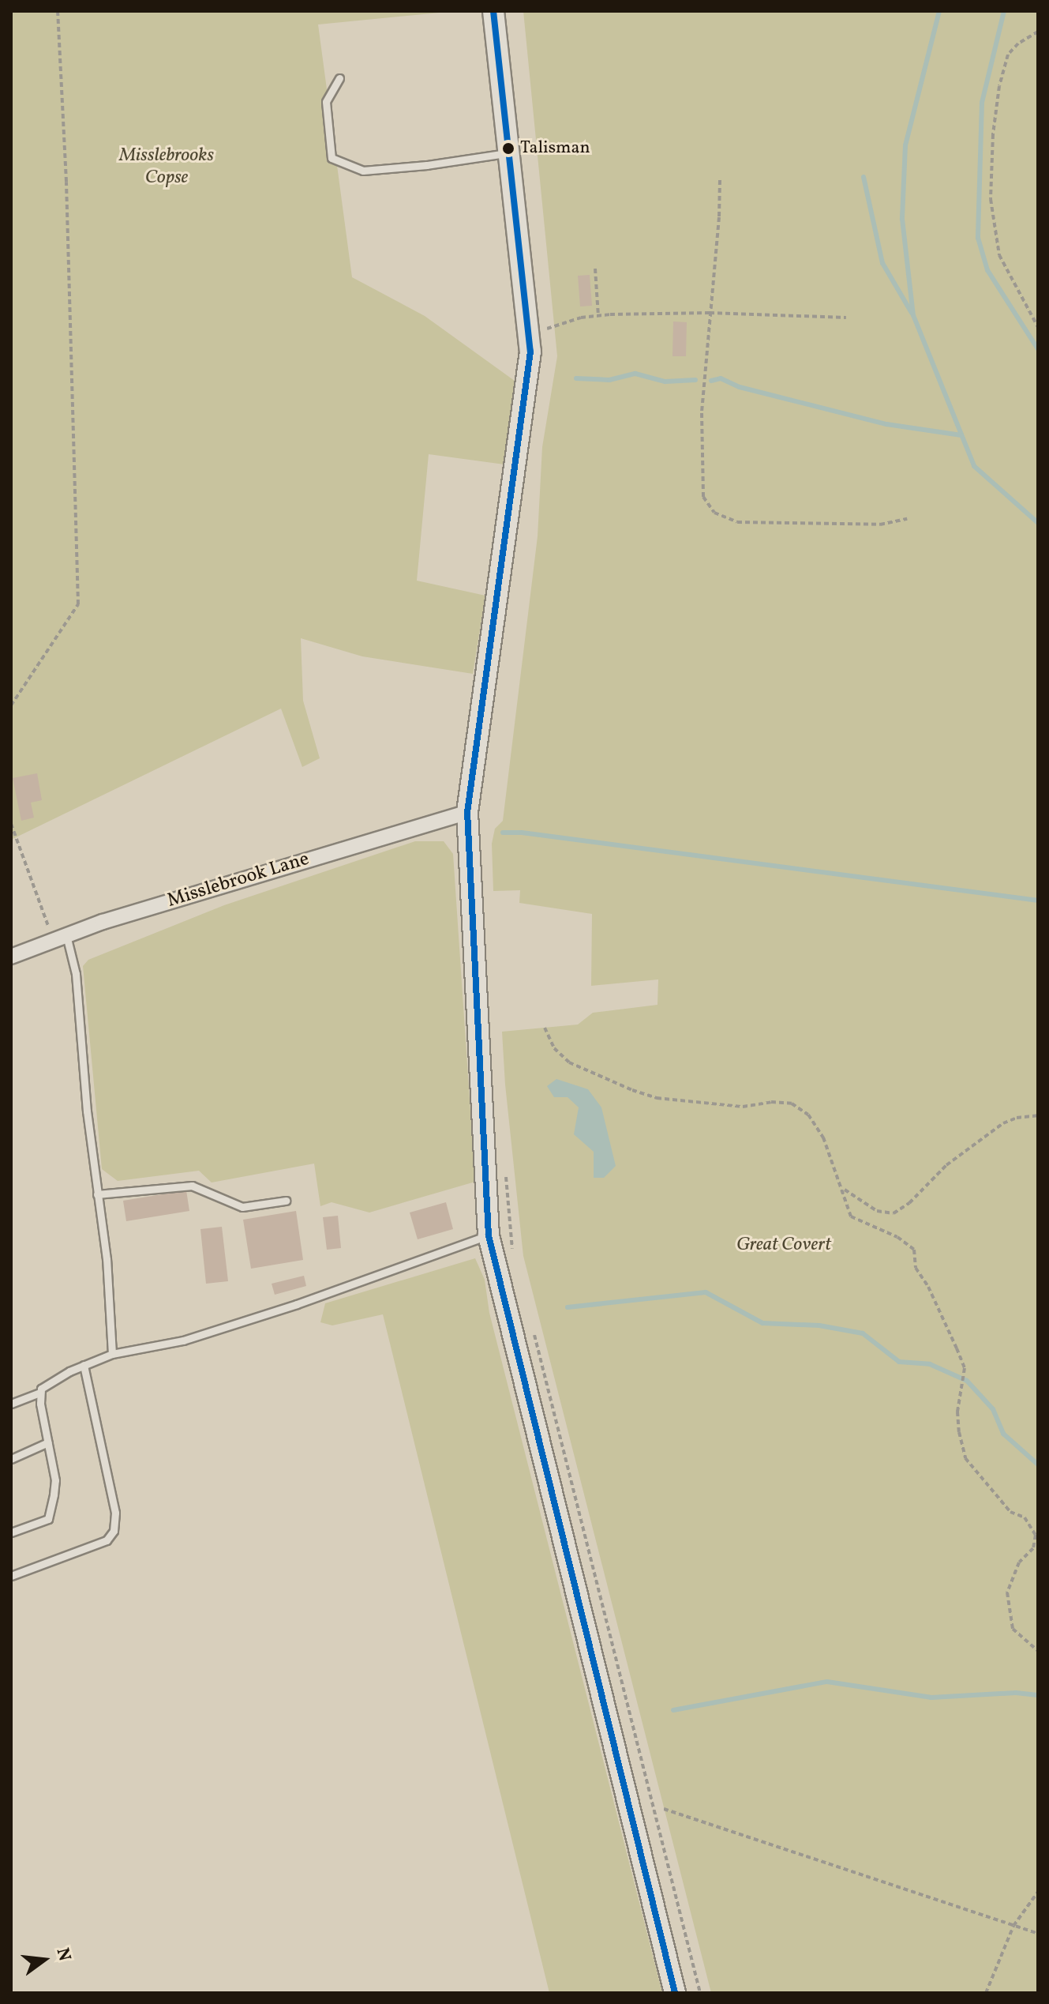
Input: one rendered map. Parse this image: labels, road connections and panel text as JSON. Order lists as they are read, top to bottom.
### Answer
{
  "streets": {
    "street": ["Misslebrook Lane"]
  },
  "parks": ["Misslebrooks Copse", "Great Covert"],
  "places": ["Talisman"],
  "north": "right"
}
